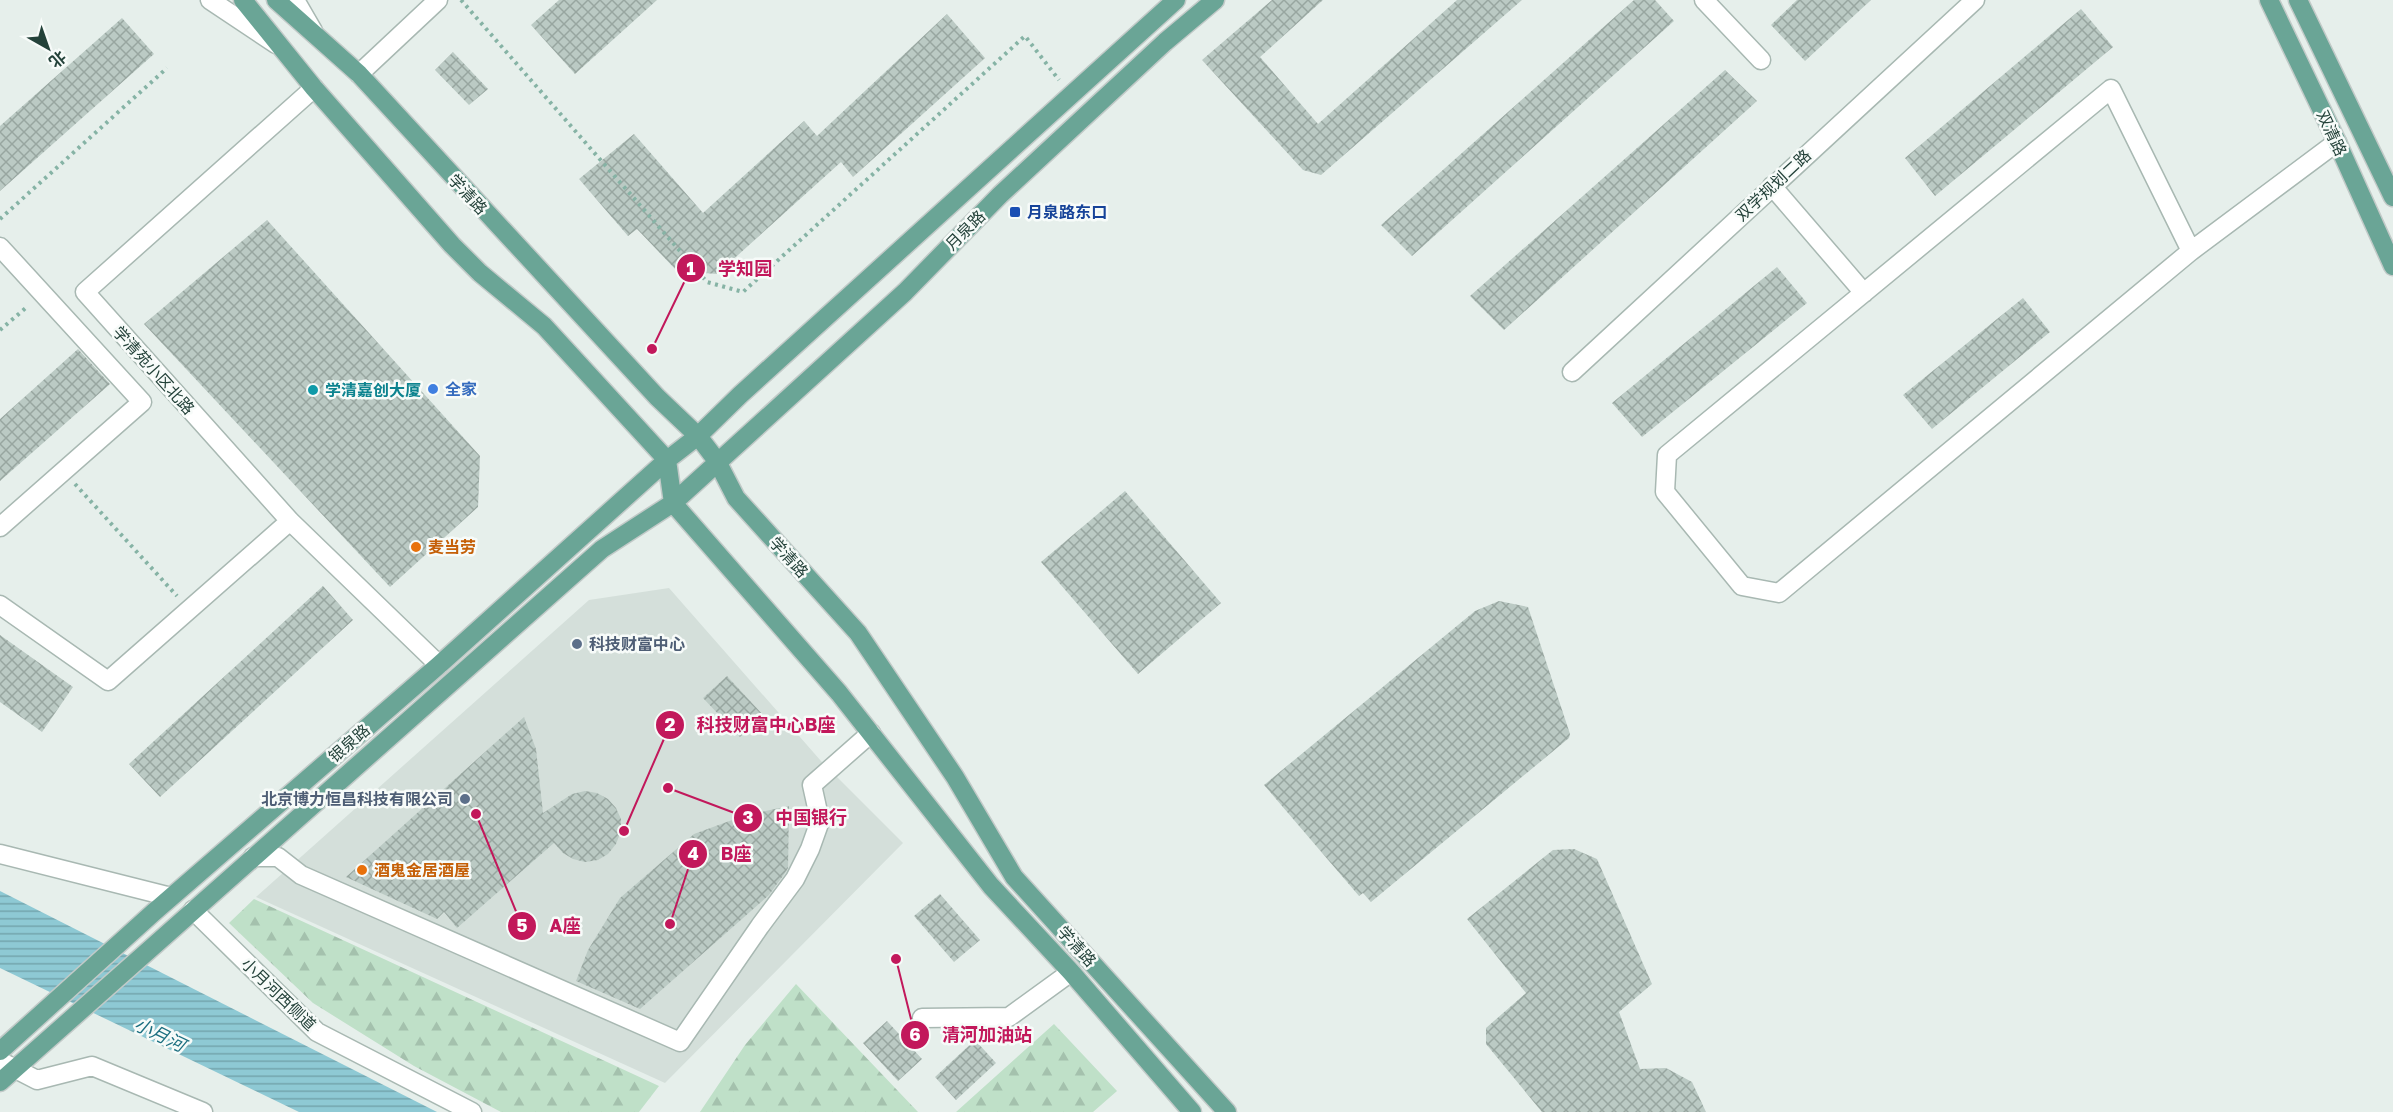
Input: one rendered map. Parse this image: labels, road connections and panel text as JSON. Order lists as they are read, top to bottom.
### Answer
{
  "streets": {
    "main road": [
      "双清路",
      "学清路",
      "月泉路",
      "银泉路"
    ],
    "street": ["双学规划二路", "学清苑小区北路", "小月河西侧道"]
  },
  "crossings": [
    ["学清路", "月泉路"],
    ["学清路", "银泉路"],
    ["月泉路", "银泉路"],
    ["学清苑小区北路", "银泉路"],
    ["银泉路", "小月河西侧道"]
  ],
  "water": ["小月河"],
  "places": {
    "transit": ["月泉路东口"],
    "other": [
      "学知园",
      "全家",
      "学清嘉创大厦",
      "麦当劳",
      "科技财富中心",
      "中国银行",
      "北京博力恒昌科技有限公司",
      "A座",
      "科技财富中心B座",
      "酒鬼金居酒屋",
      "B座",
      "清河加油站"
    ]
  },
  "north": "bottom right"
}
